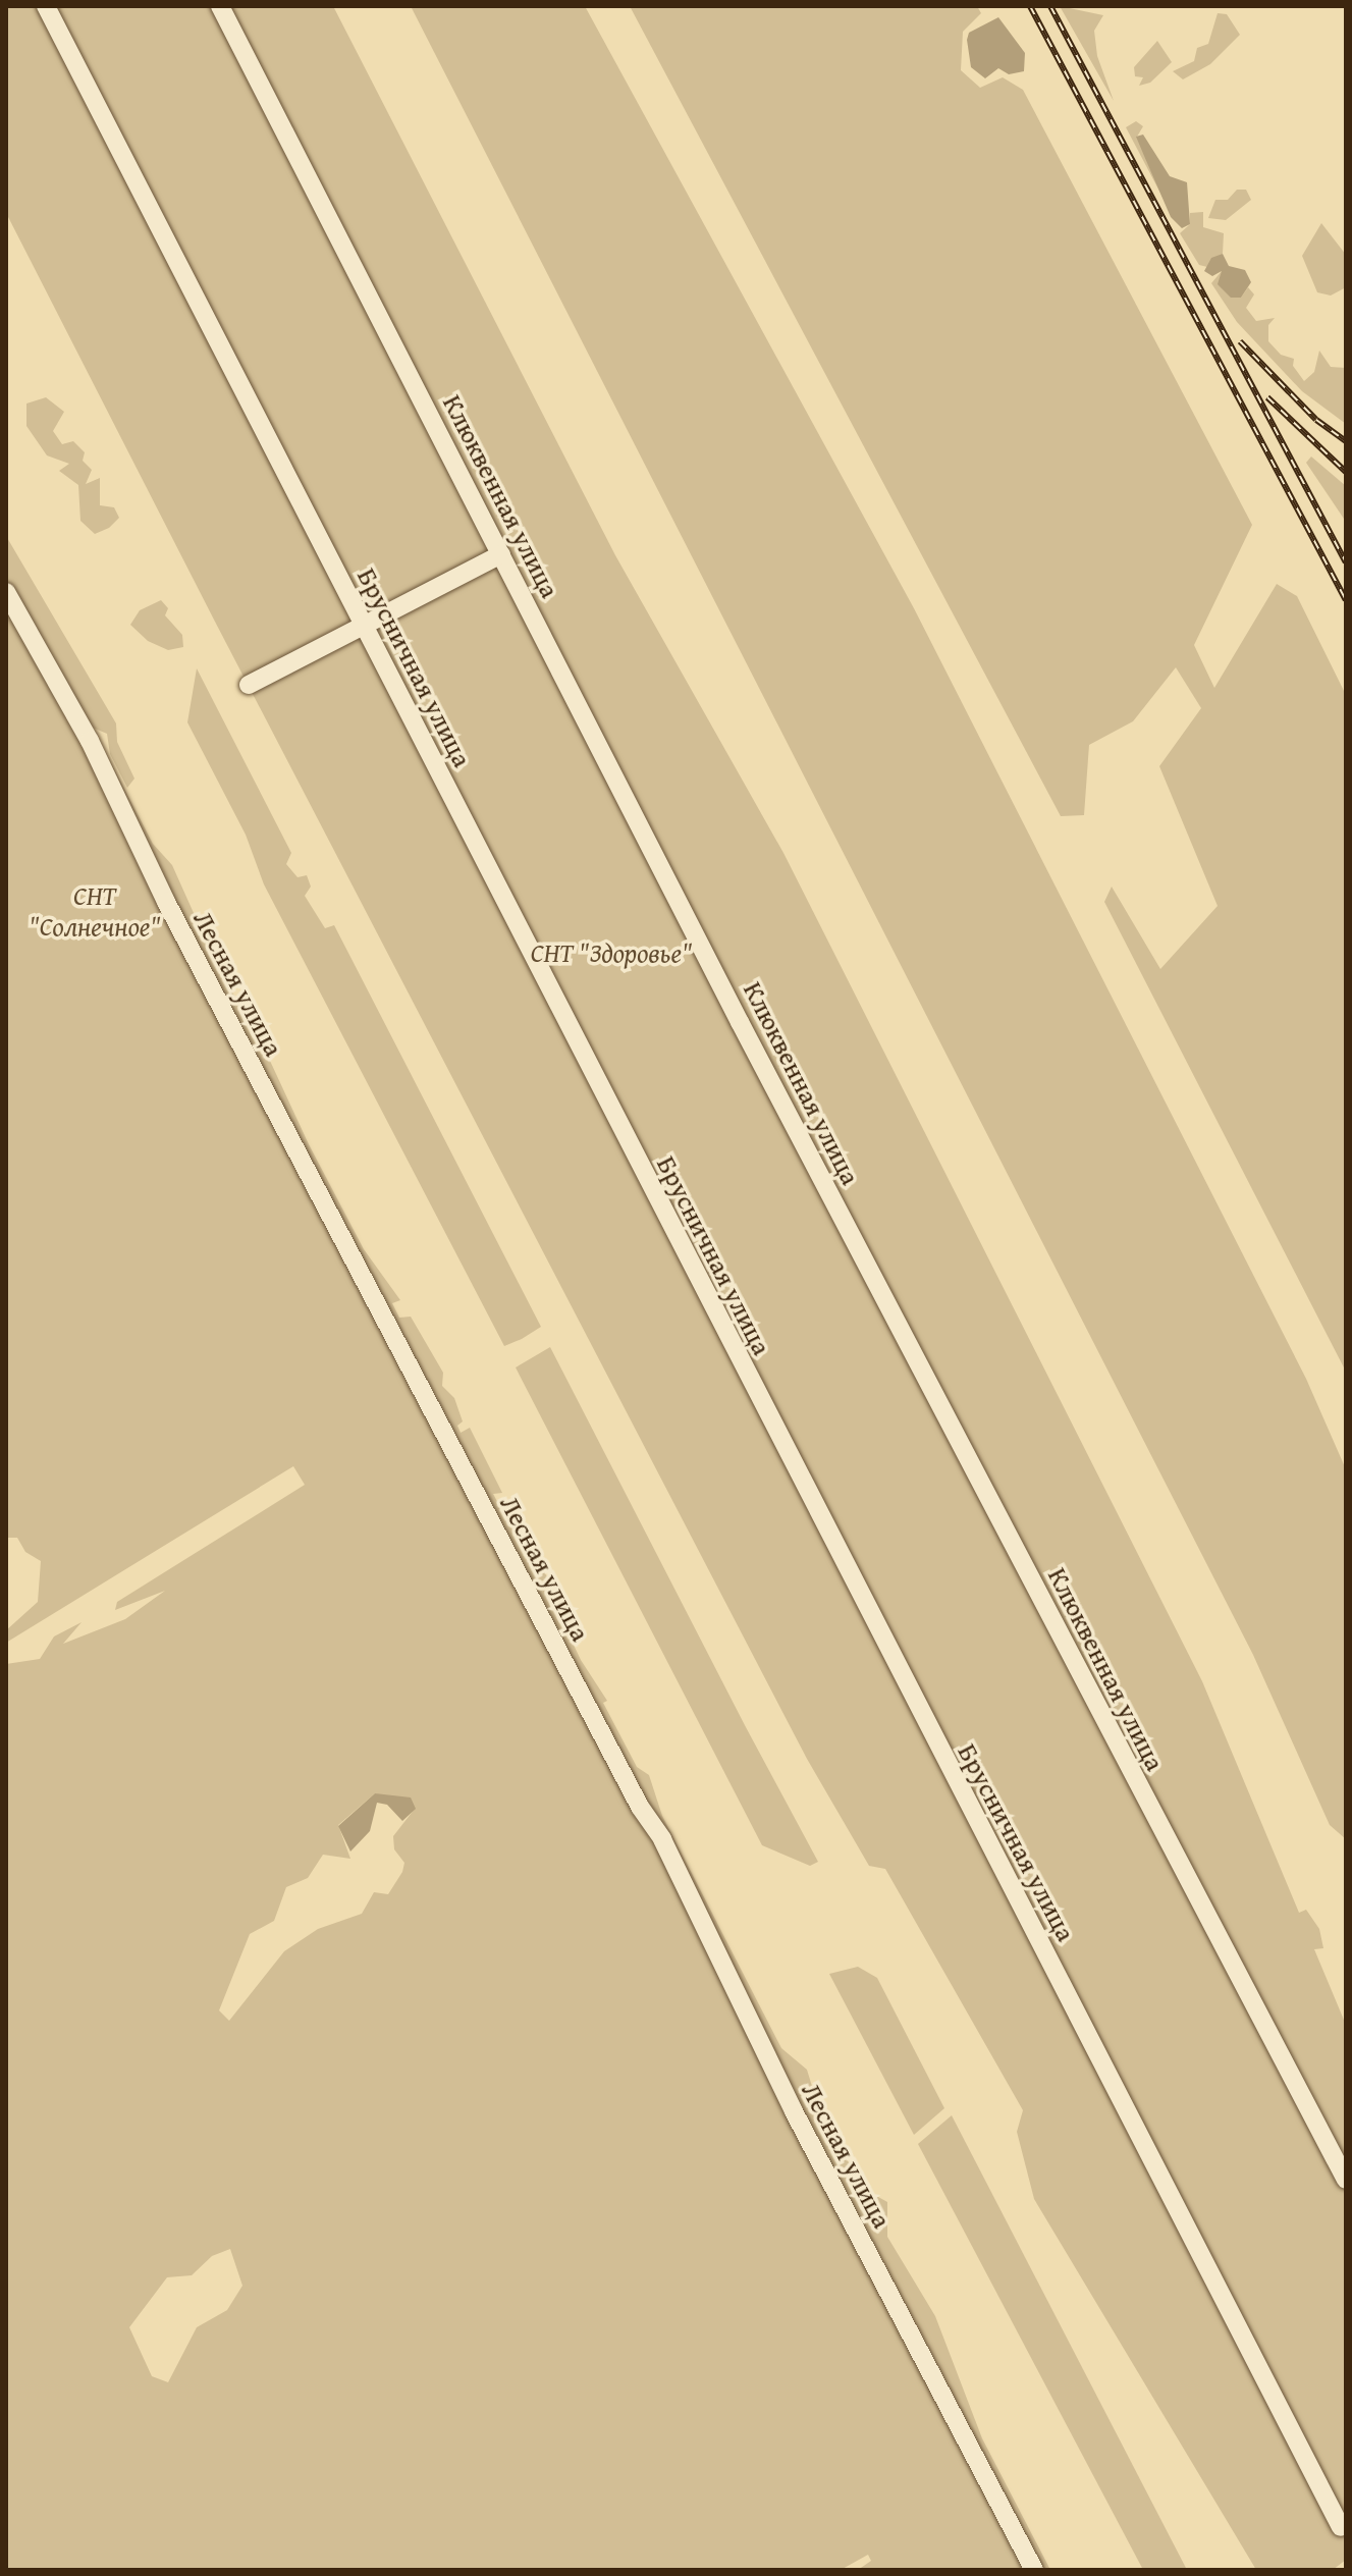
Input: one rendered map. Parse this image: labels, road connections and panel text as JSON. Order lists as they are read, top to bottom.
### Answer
{
  "streets": {
    "street": ["Клюквенная улица", "Брусничная улица", "Лесная улица"]
  },
  "parks": ["СНТ \"Солнечное\"", "СНТ \"Здоровье\""]
}
